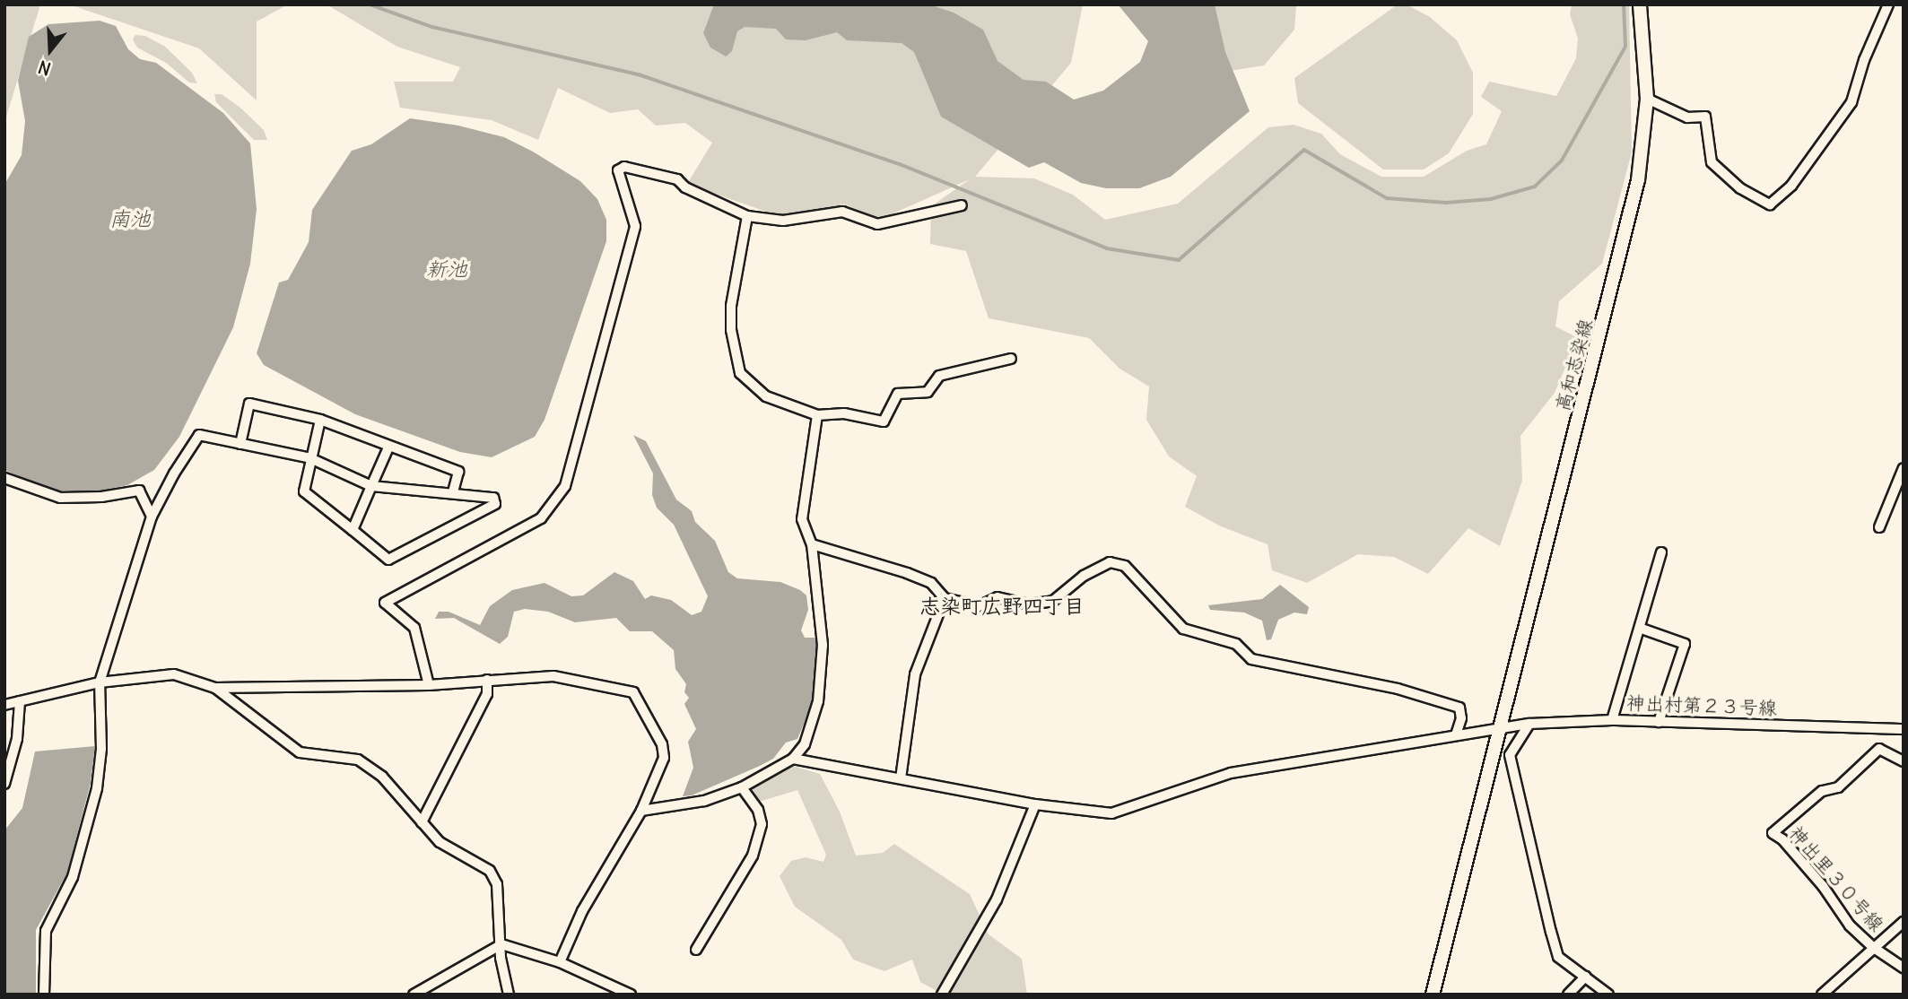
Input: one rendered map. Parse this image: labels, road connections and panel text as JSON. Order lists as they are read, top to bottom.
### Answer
{
  "streets": {
    "street": ["高和志染線", "神出村第２３号線", "神出里３０号線"]
  },
  "crossings": [
    ["高和志染線", "神出村第２３号線"]
  ],
  "districts": ["志染町広野四丁目"],
  "water": ["南池", "新池"],
  "north": "bottom"
}
